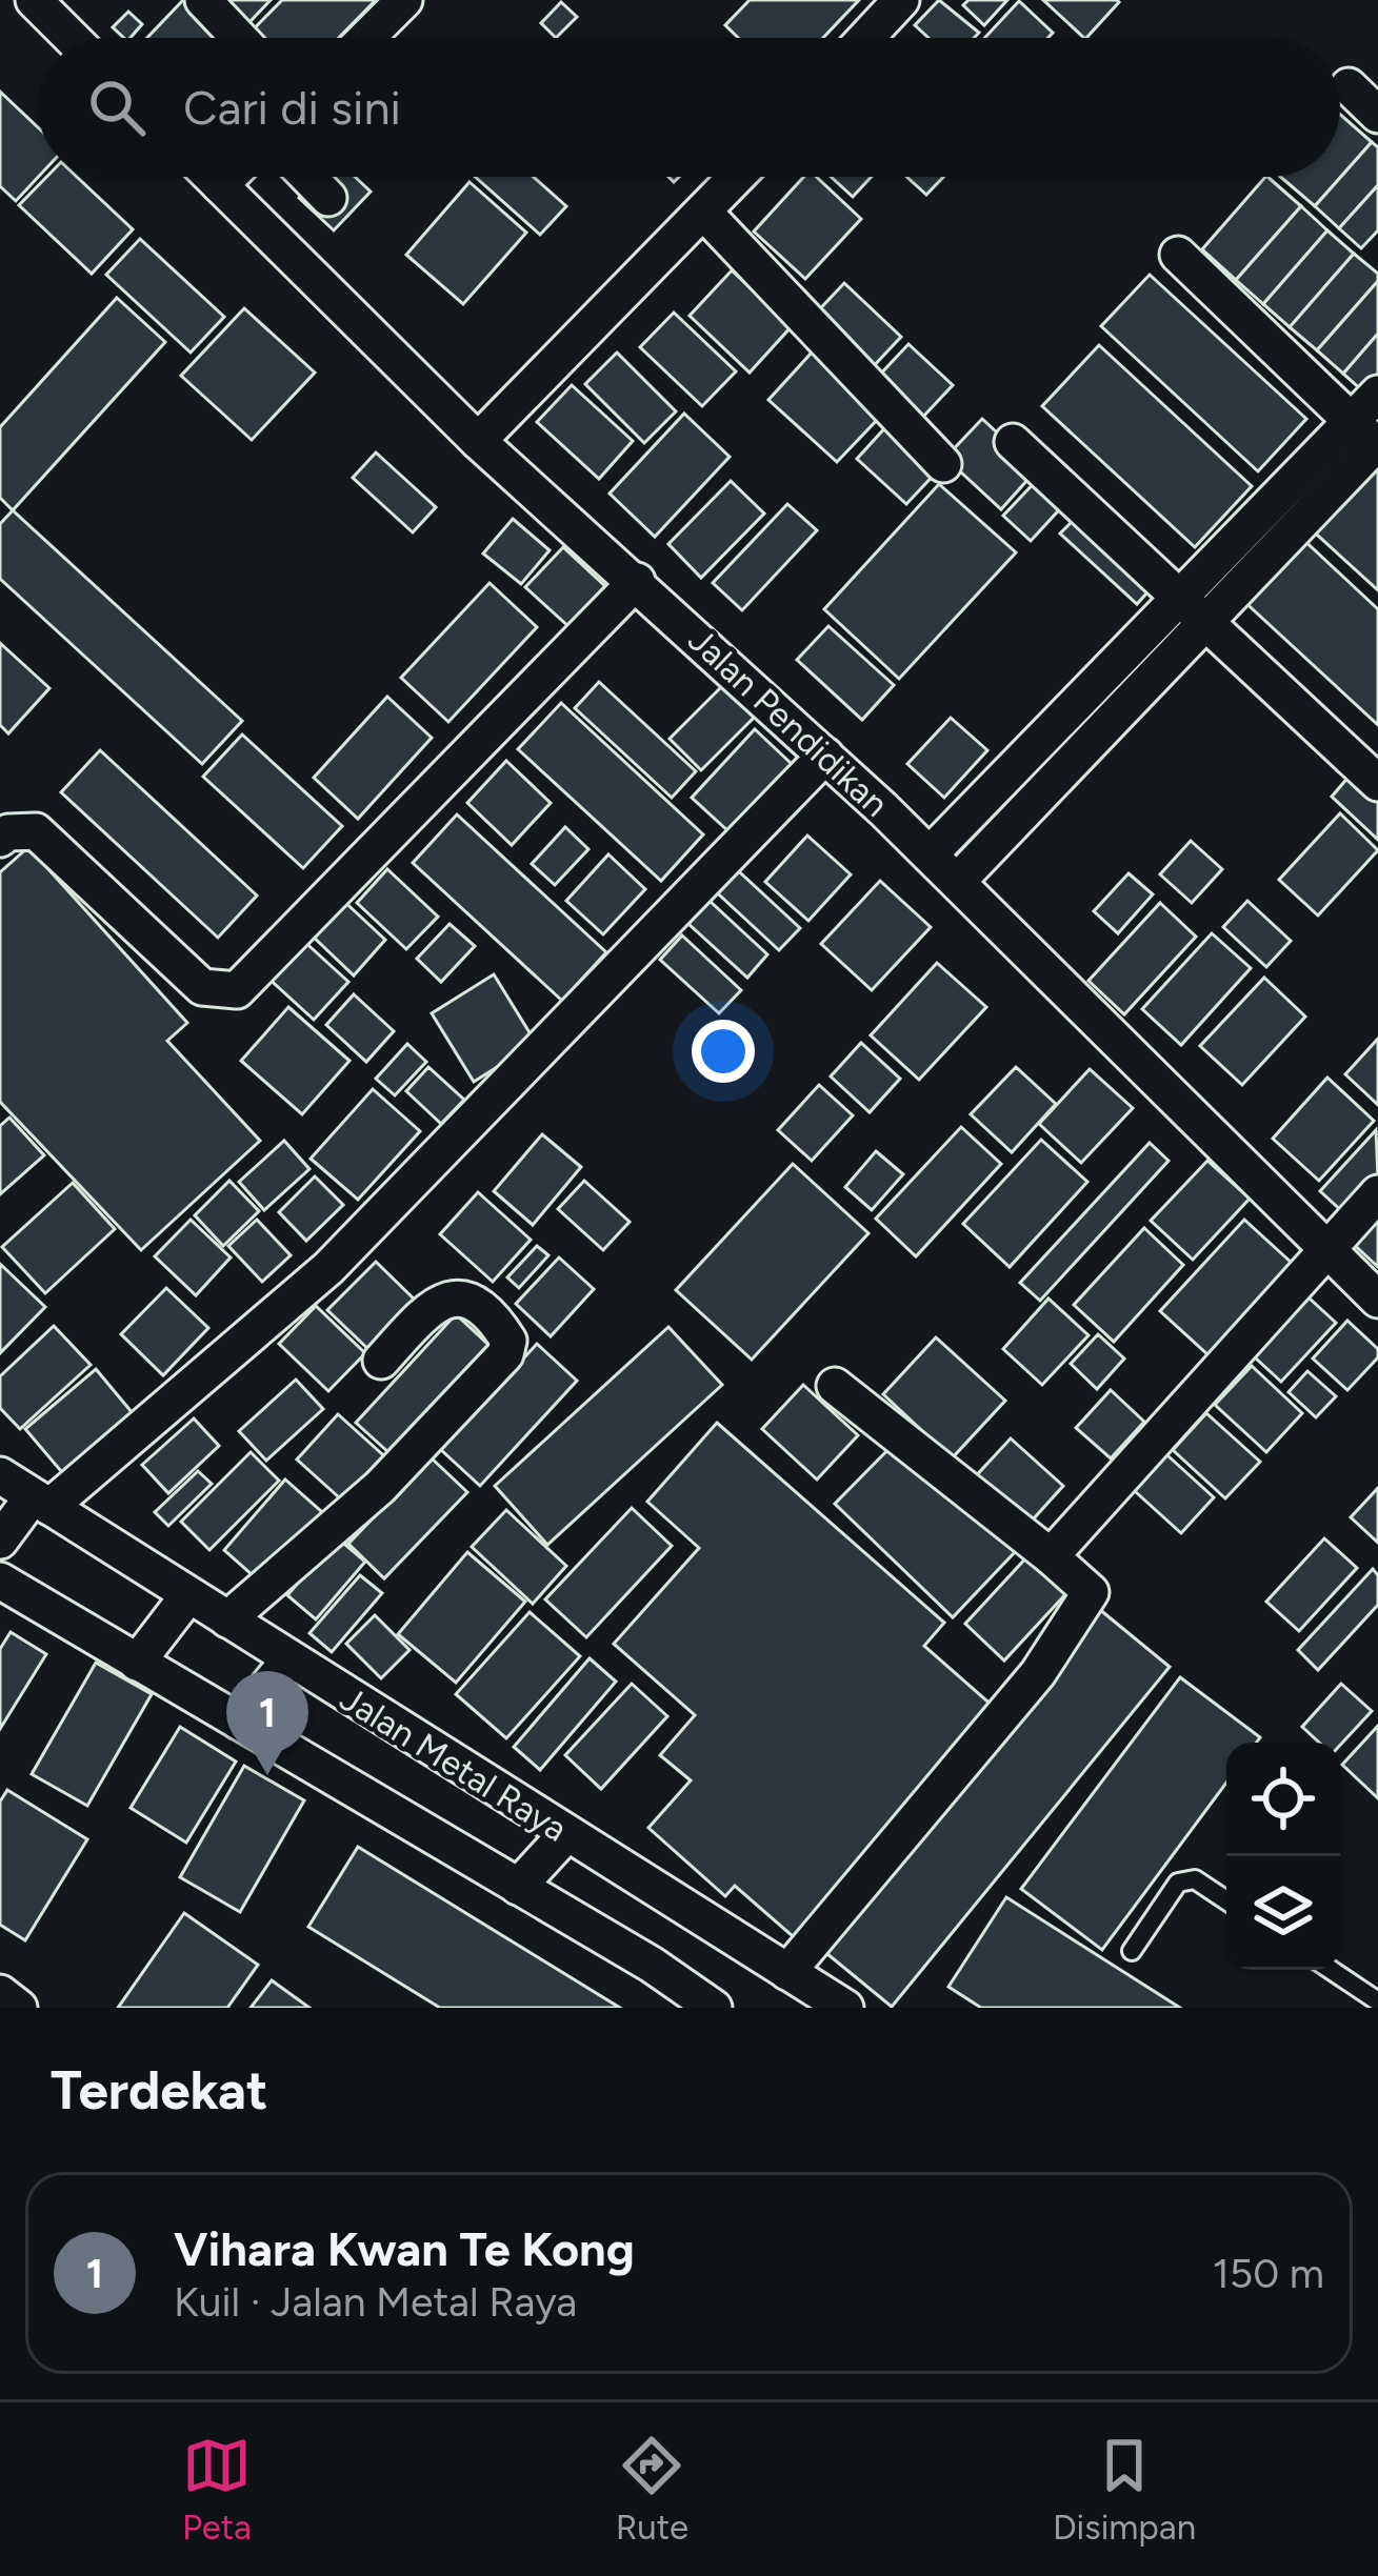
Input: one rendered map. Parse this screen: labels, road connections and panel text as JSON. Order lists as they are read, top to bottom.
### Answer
{
  "streets": {
    "street": ["Jalan Pendidikan", "Jalan Metal Raya"]
  },
  "page": {
    "search": "Cari di sini",
    "pins": "1",
    "heading": "Terdekat",
    "list": [
      {
        "mark": "1",
        "name": "Vihara Kwan Te Kong",
        "note": "Kuil · Jalan Metal Raya",
        "value": "150 m"
      }
    ],
    "nav": ["Peta", "Rute", "Disimpan"]
  }
}
